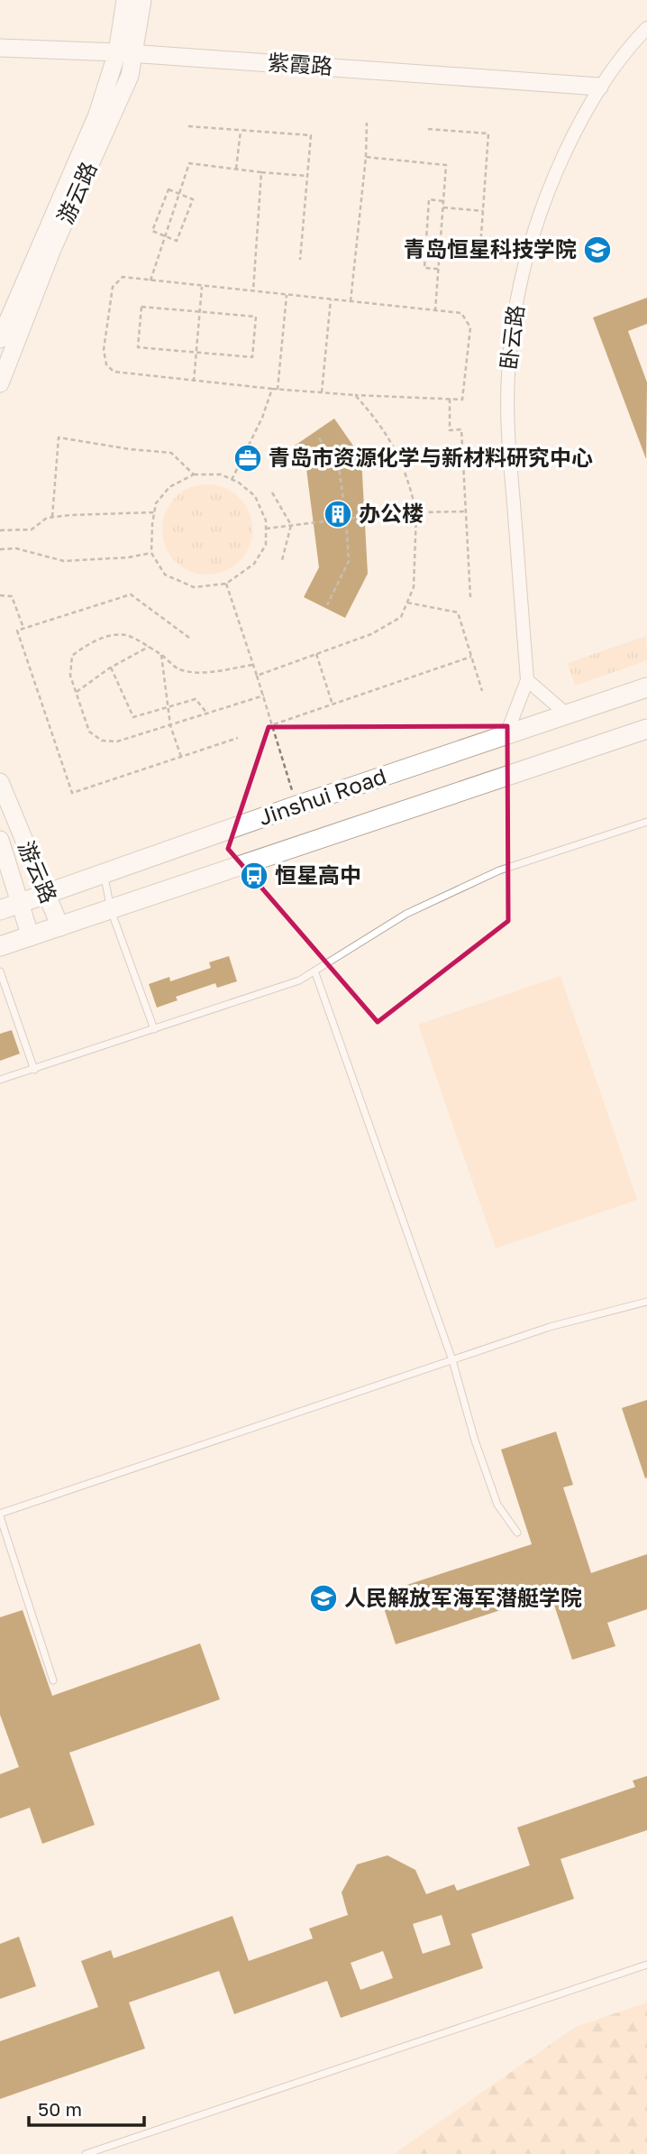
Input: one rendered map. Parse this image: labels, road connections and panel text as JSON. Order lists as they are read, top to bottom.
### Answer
{
  "streets": {
    "main road": ["紫霞路", "游云路", "Jinshui Road"],
    "street": ["卧云路"]
  },
  "crossings": [
    ["紫霞路", "游云路"],
    ["紫霞路", "卧云路"],
    ["游云路", "Jinshui Road"],
    ["卧云路", "Jinshui Road"]
  ],
  "places": {
    "school or university": ["青岛恒星科技学院", "人民解放军海军潜艇学院"],
    "office": ["青岛市资源化学与新材料研究中心"],
    "building": ["办公楼"],
    "bus stop": ["恒星高中"]
  },
  "scale_bar": "50 m"
}
